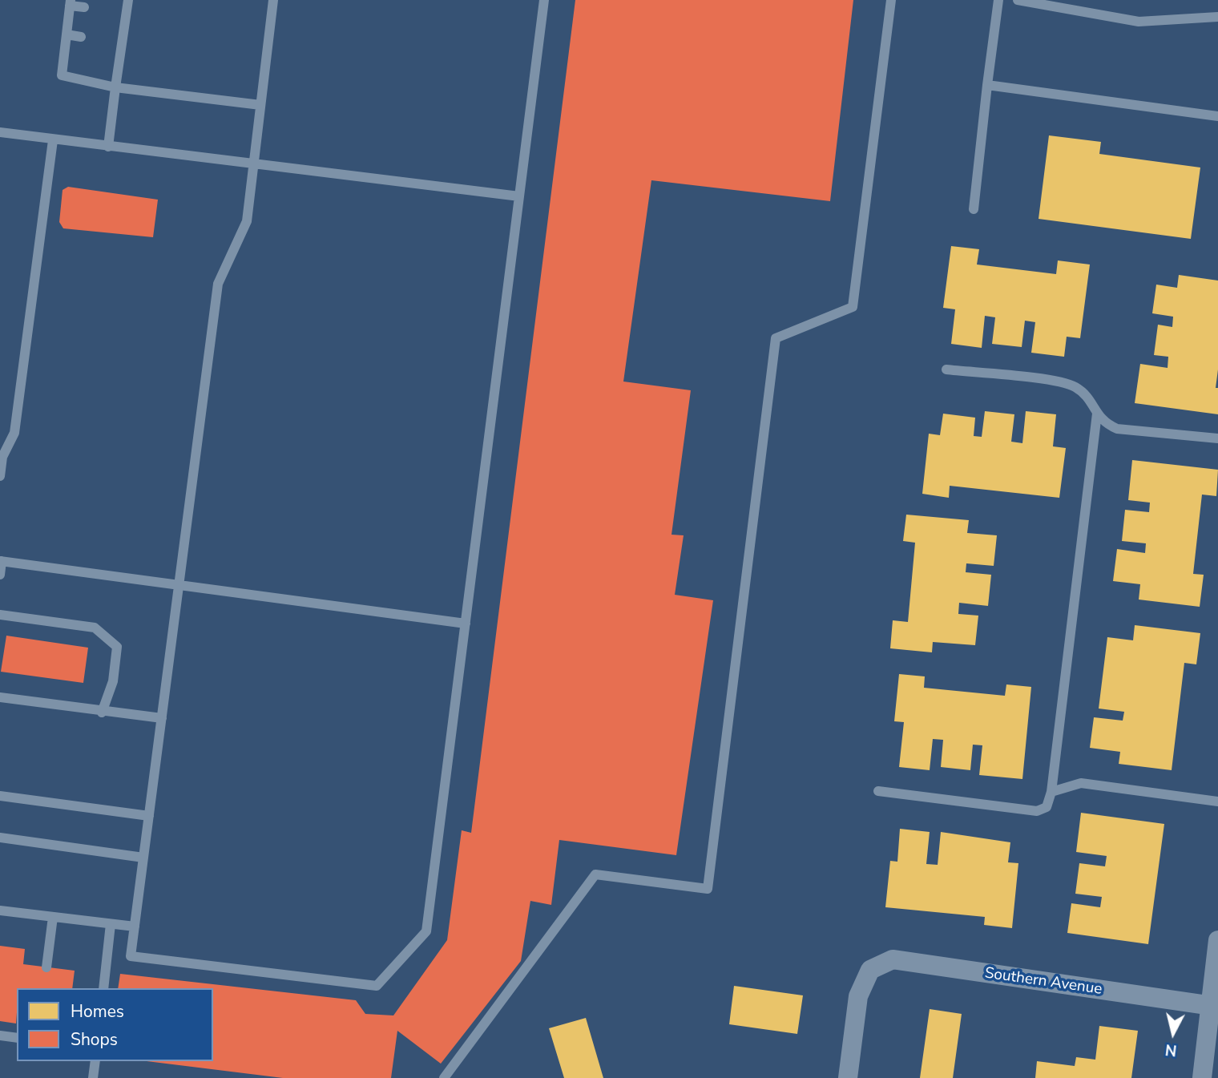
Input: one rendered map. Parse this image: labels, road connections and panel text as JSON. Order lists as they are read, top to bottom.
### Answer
{
  "streets": {
    "street": ["Southern Avenue"]
  },
  "legend": ["Homes", "Shops"],
  "north": "bottom"
}
